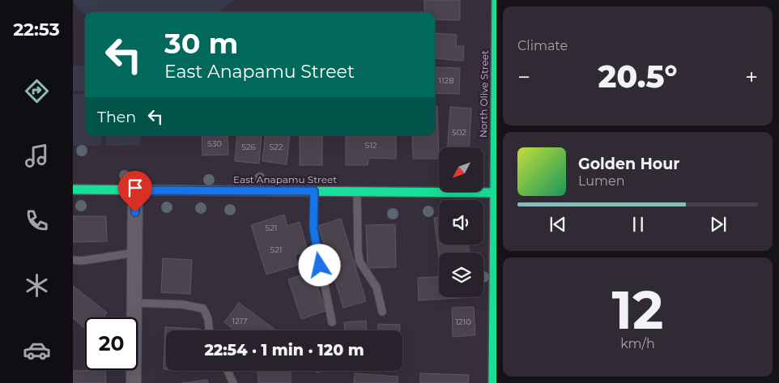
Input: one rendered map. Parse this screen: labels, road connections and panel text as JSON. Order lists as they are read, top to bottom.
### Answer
{
  "streets": {
    "main road": ["North Olive Street", "East Anapamu Street"]
  },
  "crossings": [
    ["North Olive Street", "East Anapamu Street"]
  ],
  "house_numbers": [
    "1128",
    "502",
    "530",
    "512",
    "526",
    "522",
    "521",
    "521",
    "1217",
    "1210"
  ],
  "north": "bottom left",
  "page": {
    "tabs": "22:53",
    "tile": [
      "Climate",
      ["12", "km/h"]
    ],
    "turn": ["30 m", "East Anapamu Street"],
    "heat": ["−", "20.5°", "+"],
    "then": "Then",
    "song": ["Golden Hour", "Lumen"],
    "limit": "20",
    "trip": "22:54 · 1 min · 120 m"
  }
}
